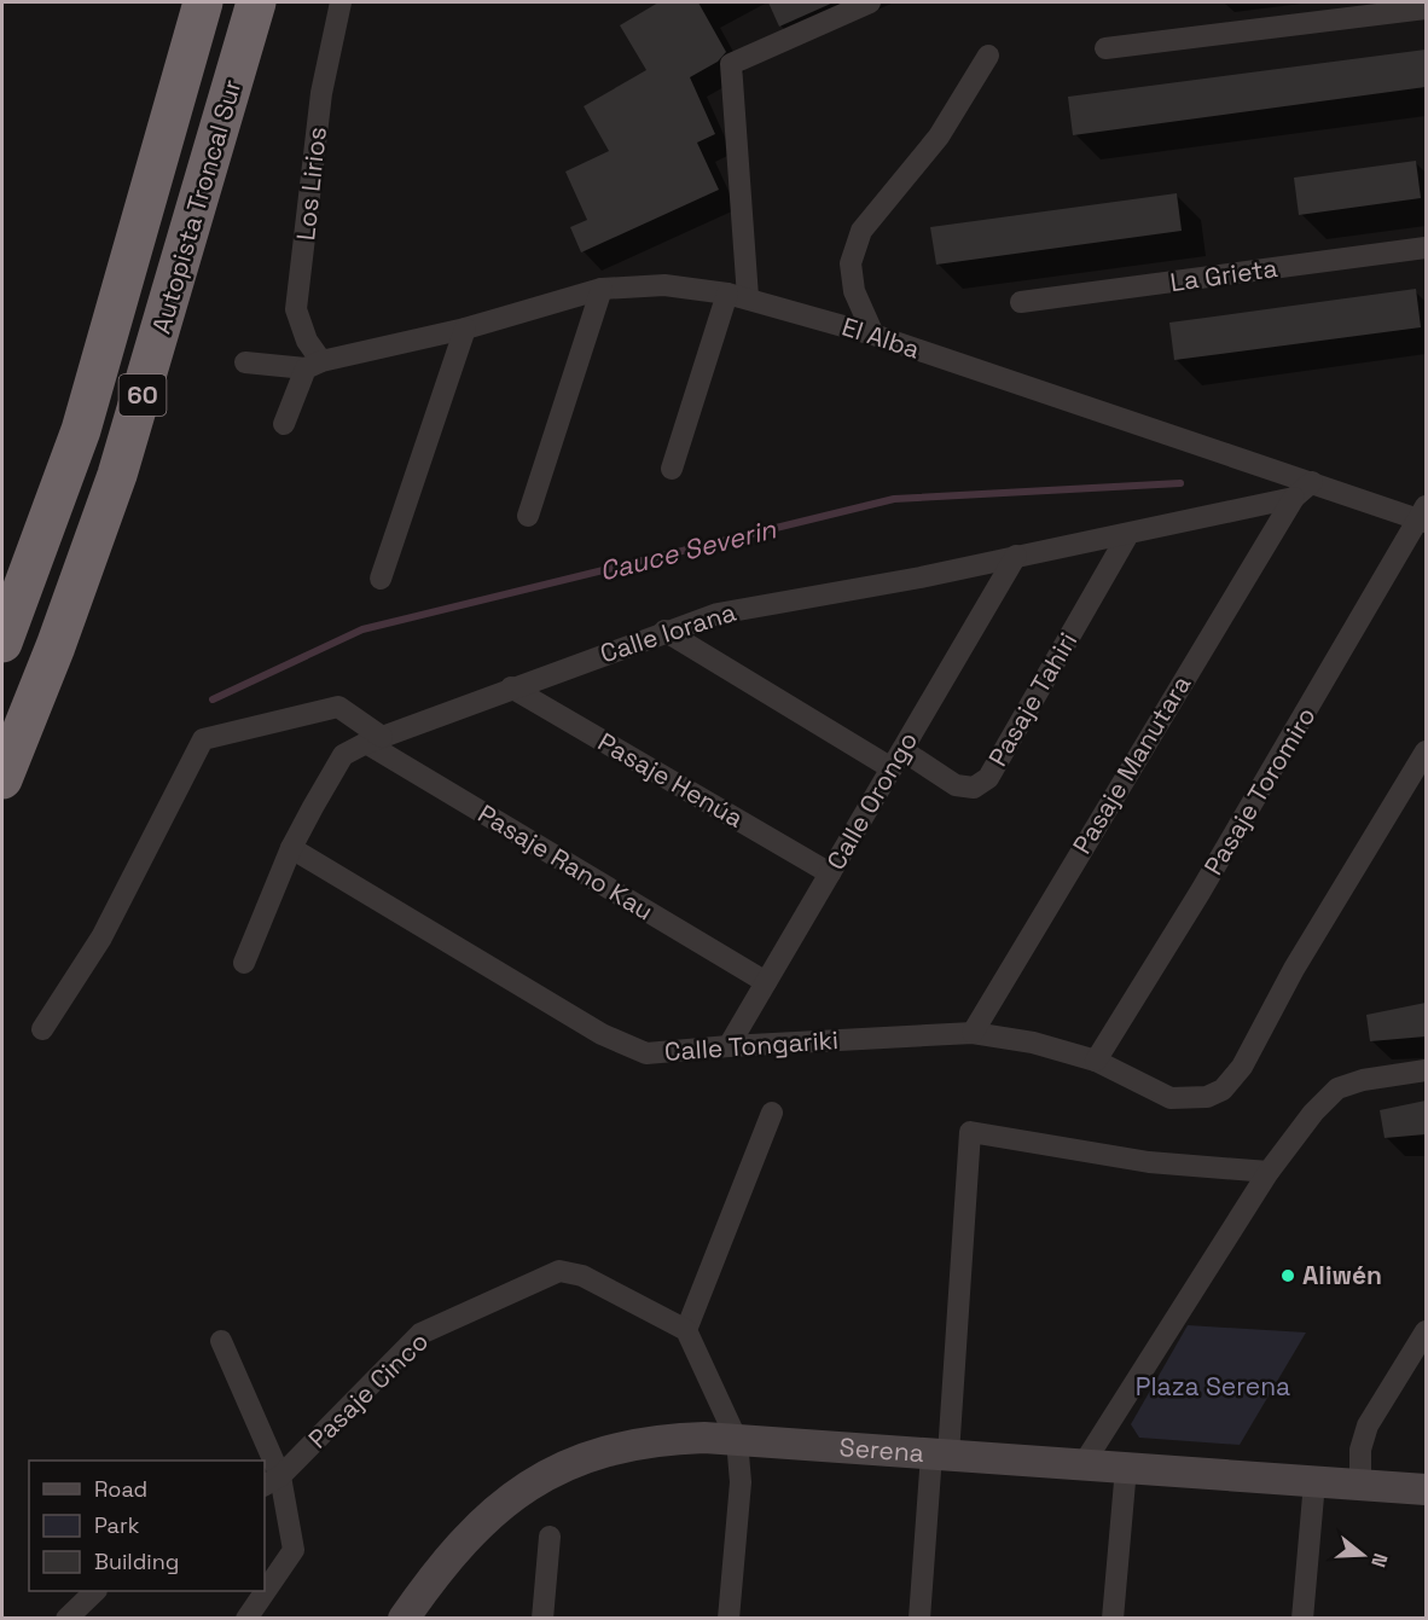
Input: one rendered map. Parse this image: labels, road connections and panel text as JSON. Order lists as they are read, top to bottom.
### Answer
{
  "streets": {
    "highway": ["Autopista Troncal Sur", "60"],
    "street": [
      "Los Lirios",
      "La Grieta",
      "El Alba",
      "Calle Iorana",
      "Pasaje Tahiri",
      "Pasaje Manutara",
      "Pasaje Henúa",
      "Pasaje Toromiro",
      "Calle Orongo",
      "Pasaje Rano Kau",
      "Calle Tongariki",
      "Pasaje Cinco",
      "Serena"
    ]
  },
  "crossings": [
    ["Los Lirios", "El Alba"],
    ["El Alba", "Calle Iorana"],
    ["El Alba", "Pasaje Toromiro"],
    ["Calle Iorana", "Pasaje Tahiri"],
    ["Calle Iorana", "Pasaje Manutara"],
    ["Calle Iorana", "Pasaje Henúa"],
    ["Calle Iorana", "Calle Orongo"],
    ["Calle Iorana", "Pasaje Rano Kau"],
    ["Calle Iorana", "Calle Tongariki"],
    ["Pasaje Tahiri", "Calle Orongo"],
    ["Pasaje Manutara", "Calle Tongariki"],
    ["Pasaje Henúa", "Calle Orongo"],
    ["Pasaje Toromiro", "Calle Tongariki"],
    ["Calle Orongo", "Pasaje Rano Kau"],
    ["Calle Orongo", "Calle Tongariki"]
  ],
  "water": ["Cauce Severin"],
  "parks": ["Plaza Serena"],
  "places": ["Aliwén"],
  "legend": ["Road", "Park", "Building"],
  "north": "right"
}
